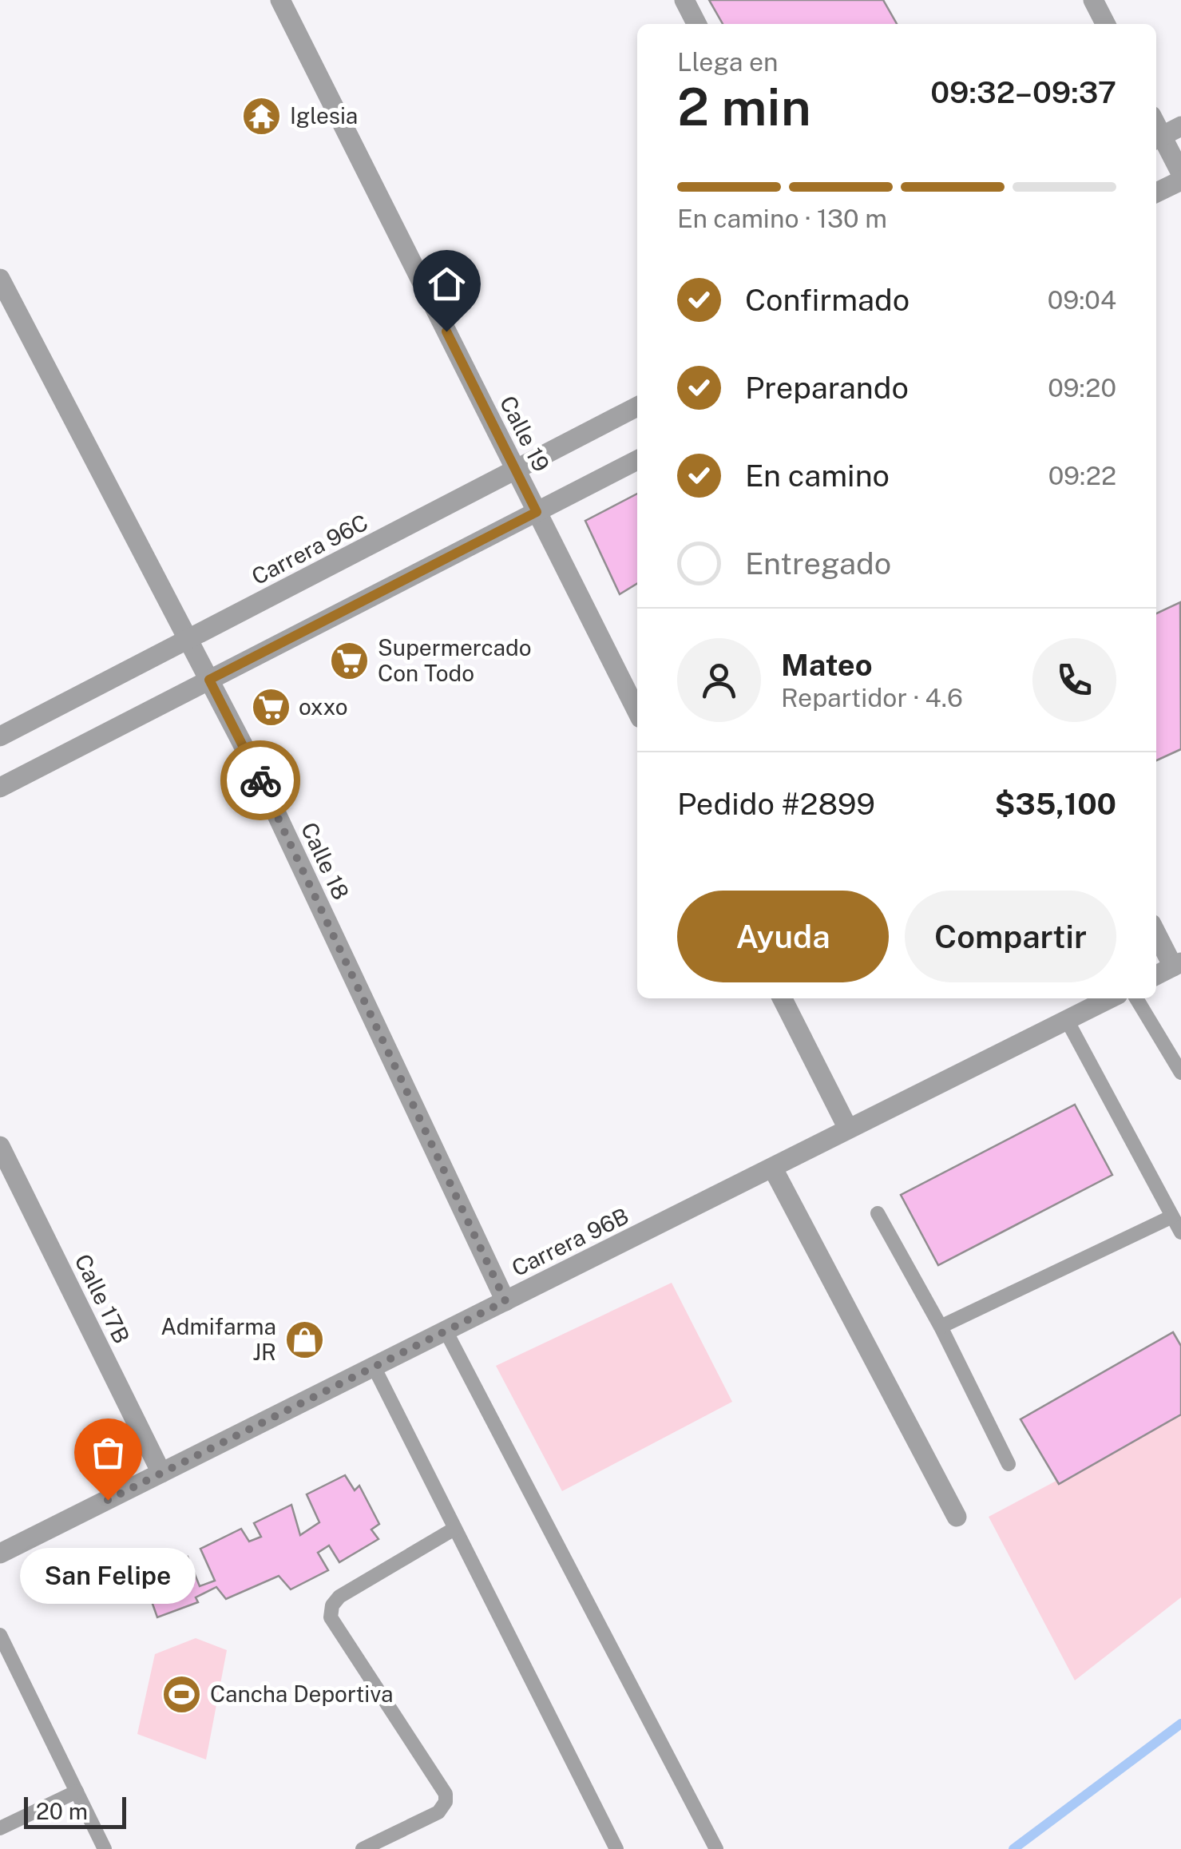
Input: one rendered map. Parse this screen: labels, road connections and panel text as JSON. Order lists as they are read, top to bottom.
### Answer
{
  "streets": {
    "street": [
      "Calle 19",
      "Carrera 96C",
      "Calle 18",
      "Carrera 96B",
      "Calle 17B"
    ]
  },
  "crossings": [
    ["Calle 19", "Carrera 96C"],
    ["Carrera 96C", "Calle 18"],
    ["Calle 18", "Carrera 96B"],
    ["Carrera 96B", "Calle 17B"]
  ],
  "places": {
    "temple": ["Iglesia"],
    "supermarket": ["Supermercado Con Todo", "oxxo"],
    "shop": ["Admifarma JR"],
    "other": ["San Felipe"],
    "sports": ["Cancha Deportiva"]
  },
  "scale_bar": "20 m",
  "page": {
    "heading": ["2 min", "Llega en", "09:32–09:37"],
    "panel": [
      "Mateo",
      "Repartidor · 4.6",
      "Pedido #2899",
      "$35,100"
    ],
    "bar": "En camino · 130 m",
    "list": [
      ["Confirmado", "09:04"],
      ["Preparando", "09:20"],
      ["En camino", "09:22"],
      "Entregado"
    ],
    "buttons": ["Ayuda", "Compartir"],
    "bubble": "San Felipe",
    "scale": "20 m"
  }
}
